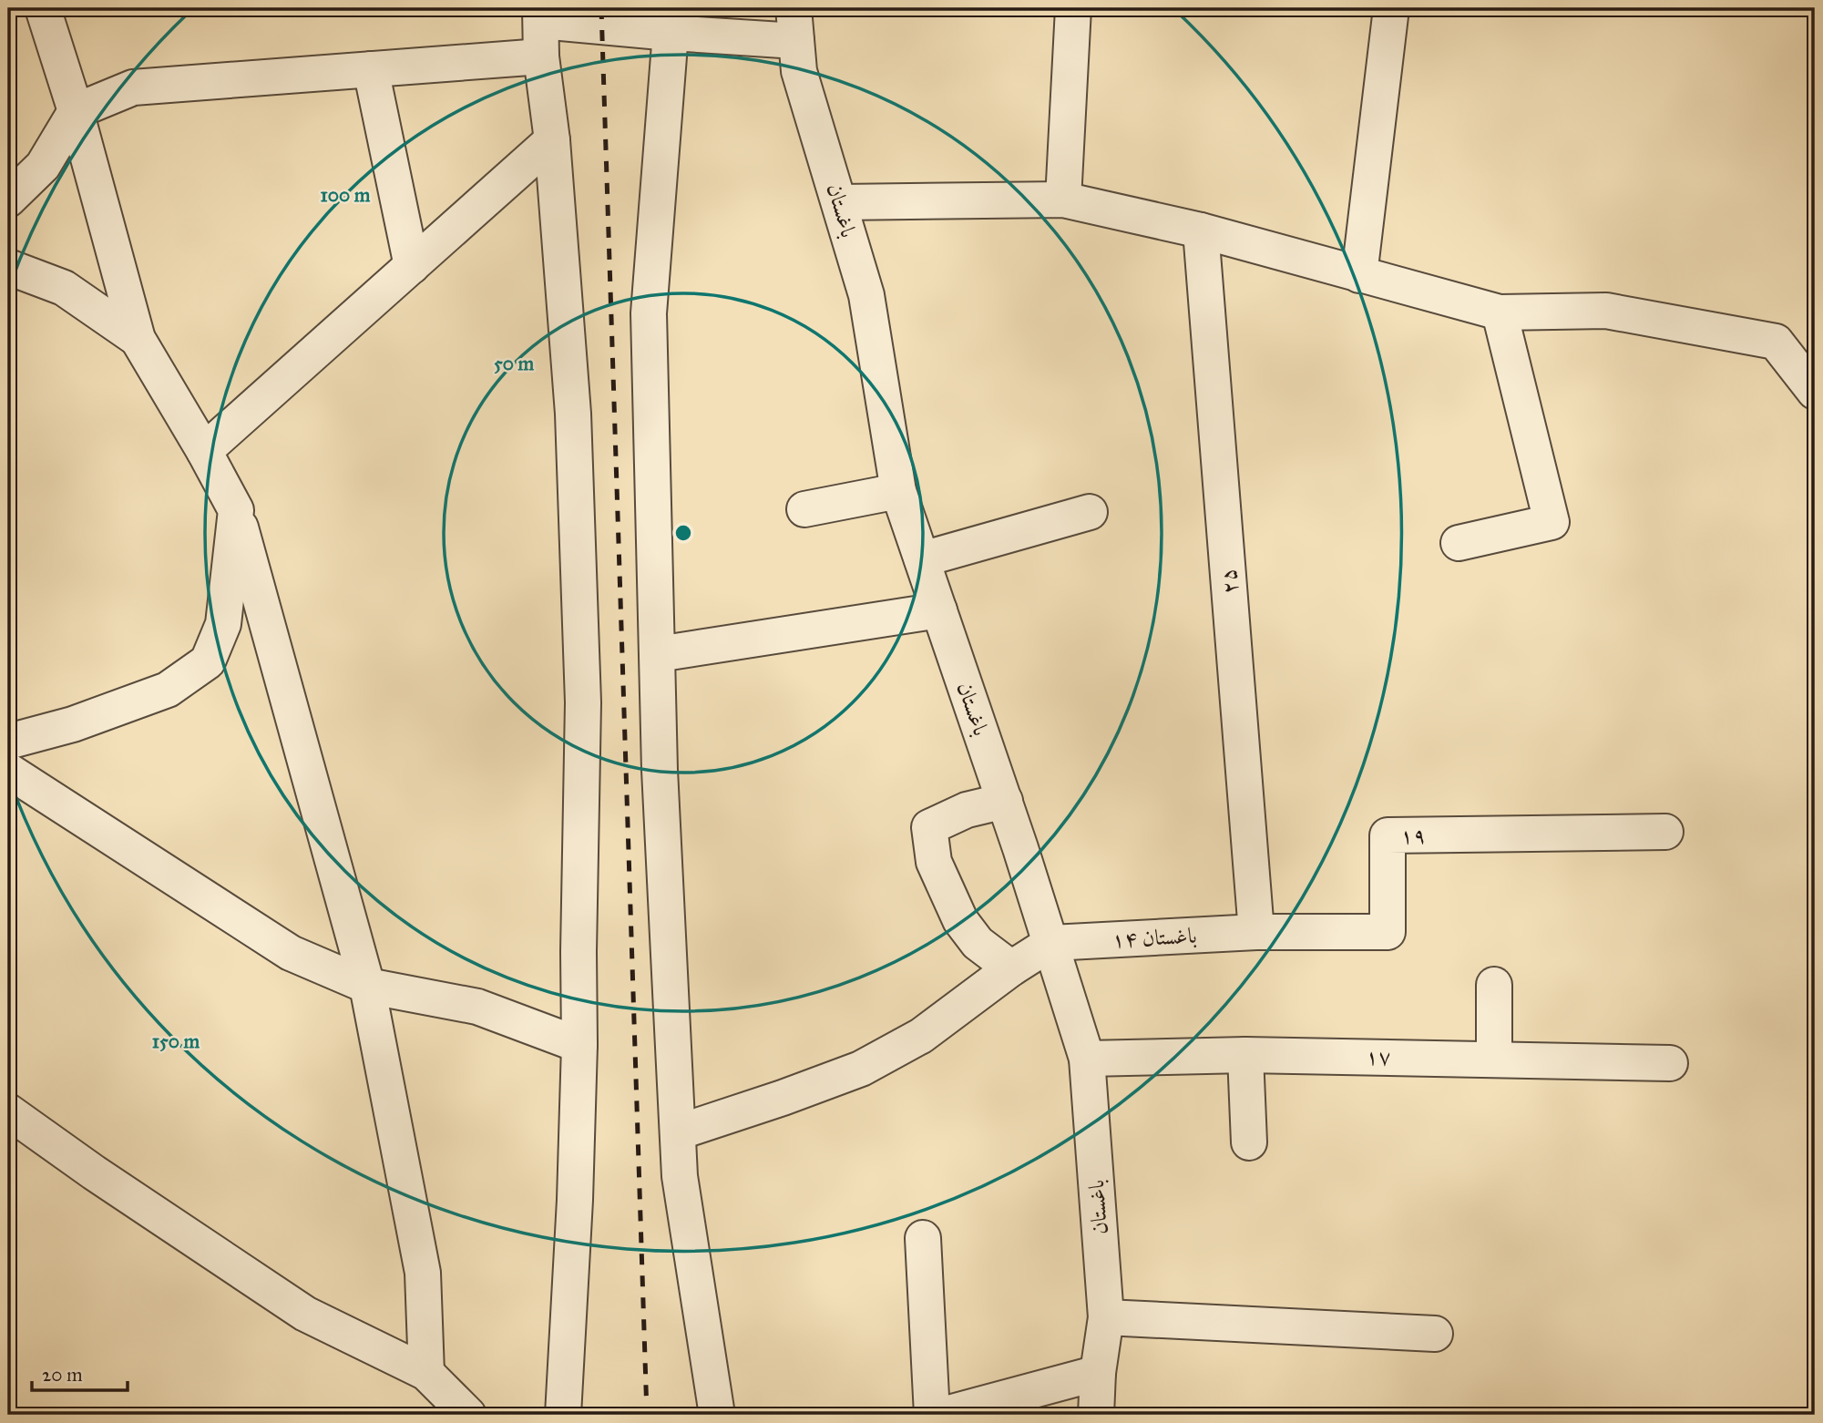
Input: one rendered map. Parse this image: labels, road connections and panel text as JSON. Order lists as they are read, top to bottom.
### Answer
{
  "streets": {
    "street": [
      "باغستان",
      "۲۵",
      "۱۹",
      "باغستان ۱۴",
      "۱۷"
    ]
  },
  "crossings": [
    ["باغستان", "باغستان ۱۴"],
    ["باغستان", "۱۷"],
    ["۲۵", "۱۹"],
    ["۲۵", "باغستان ۱۴"],
    ["۱۹", "باغستان ۱۴"]
  ],
  "scale_bar": "20 m",
  "rings": ["100 m", "50 m", "150 m"]
}
